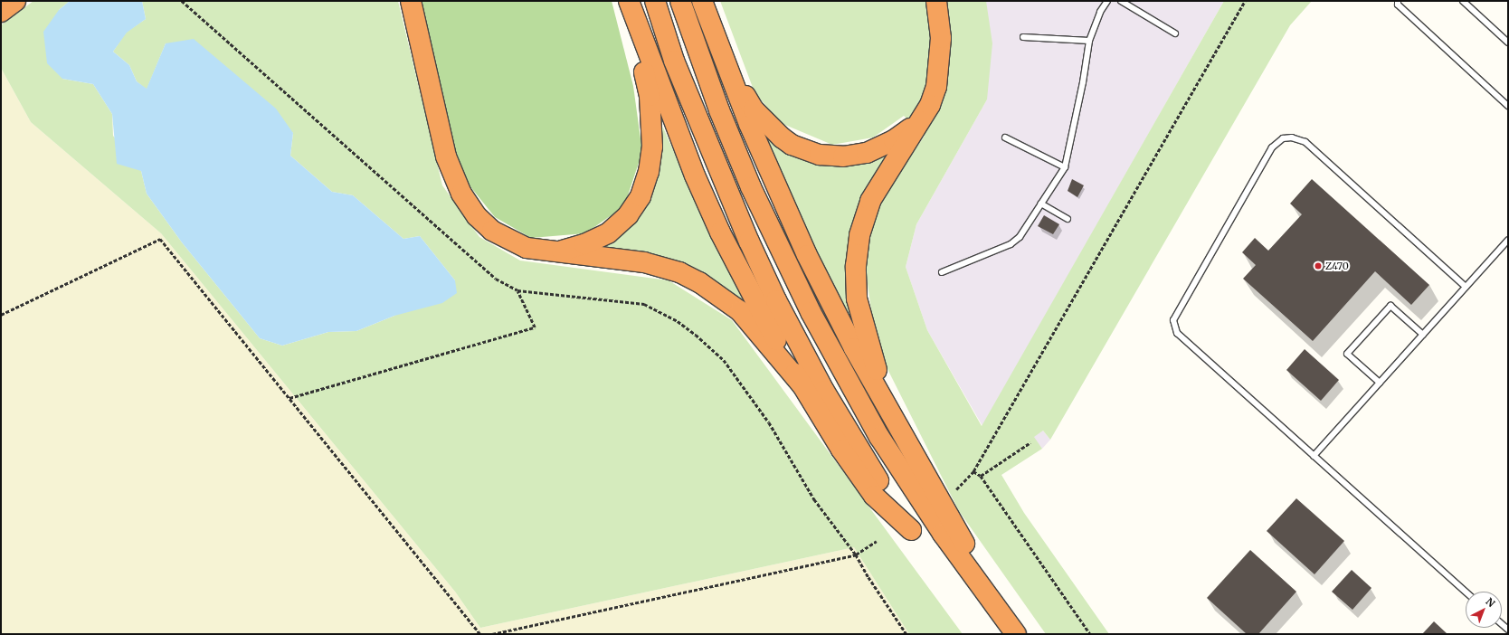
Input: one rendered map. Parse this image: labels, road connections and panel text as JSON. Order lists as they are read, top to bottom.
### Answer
{
  "places": ["Z470"],
  "north": "top right"
}
